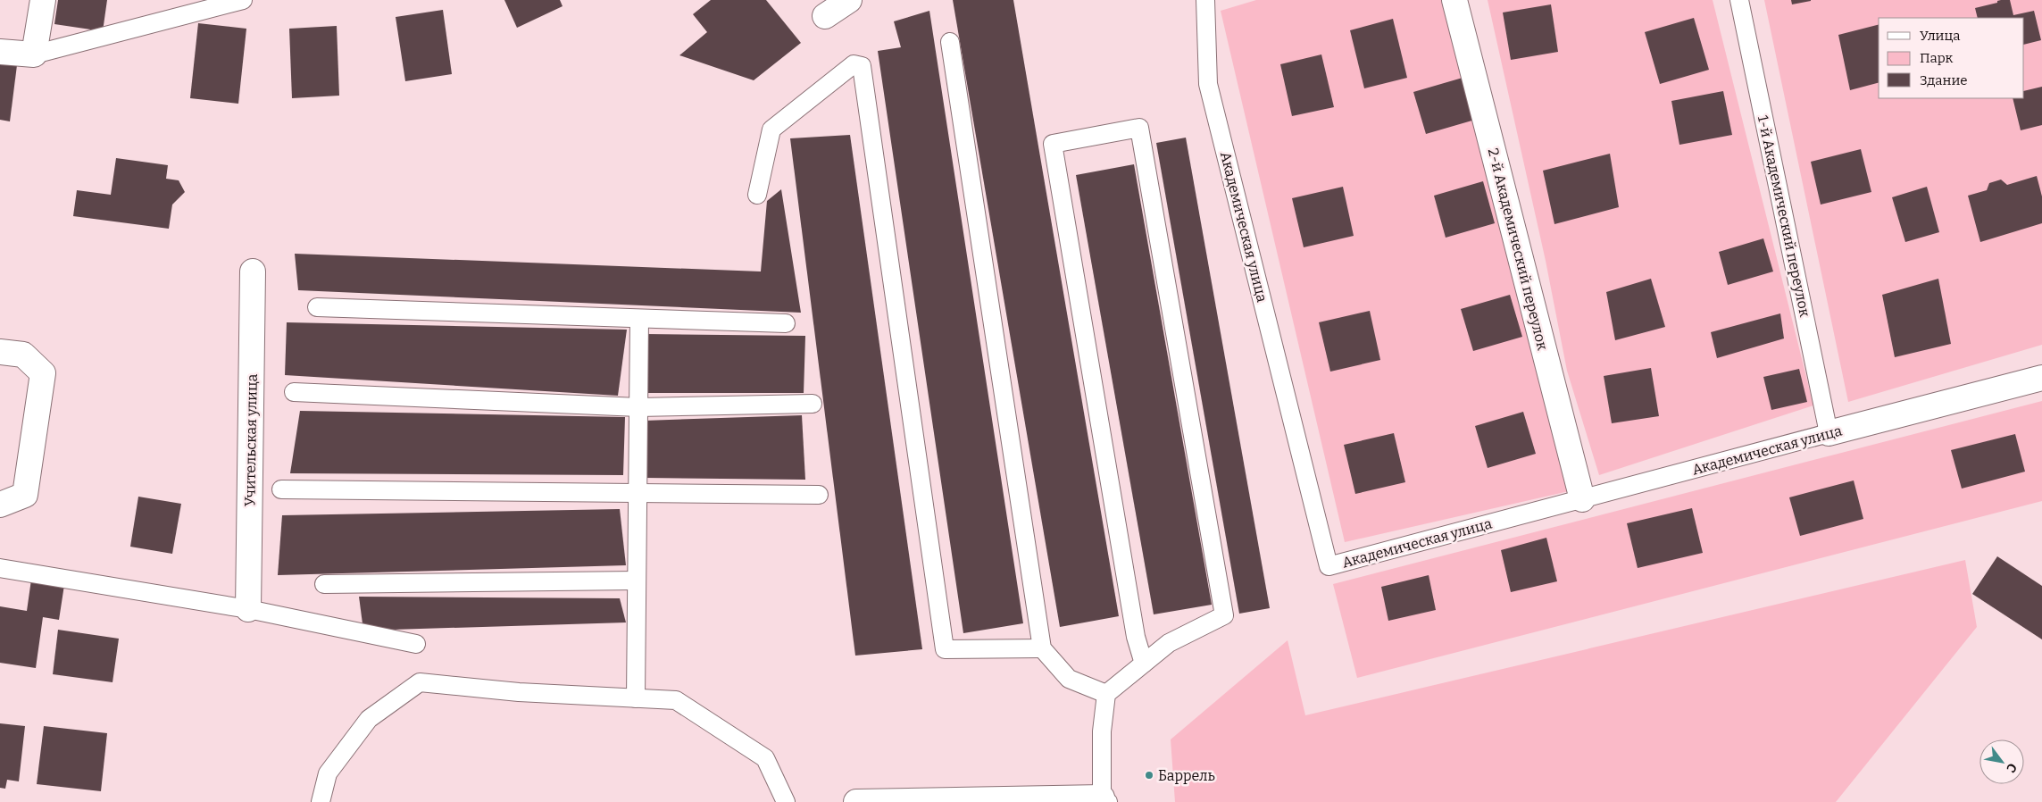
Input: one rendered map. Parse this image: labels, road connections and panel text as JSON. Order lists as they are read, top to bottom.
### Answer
{
  "streets": {
    "street": ["Академическая улица", "2-й Академический переулок", "Учительская улица"],
    "lane": ["1-й Академический переулок"]
  },
  "crossings": [
    ["1-й Академический переулок", "Академическая улица"],
    ["Академическая улица", "2-й Академический переулок"]
  ],
  "places": ["Баррель"],
  "legend": ["Улица", "Парк", "Здание"],
  "north": "bottom right"
}
